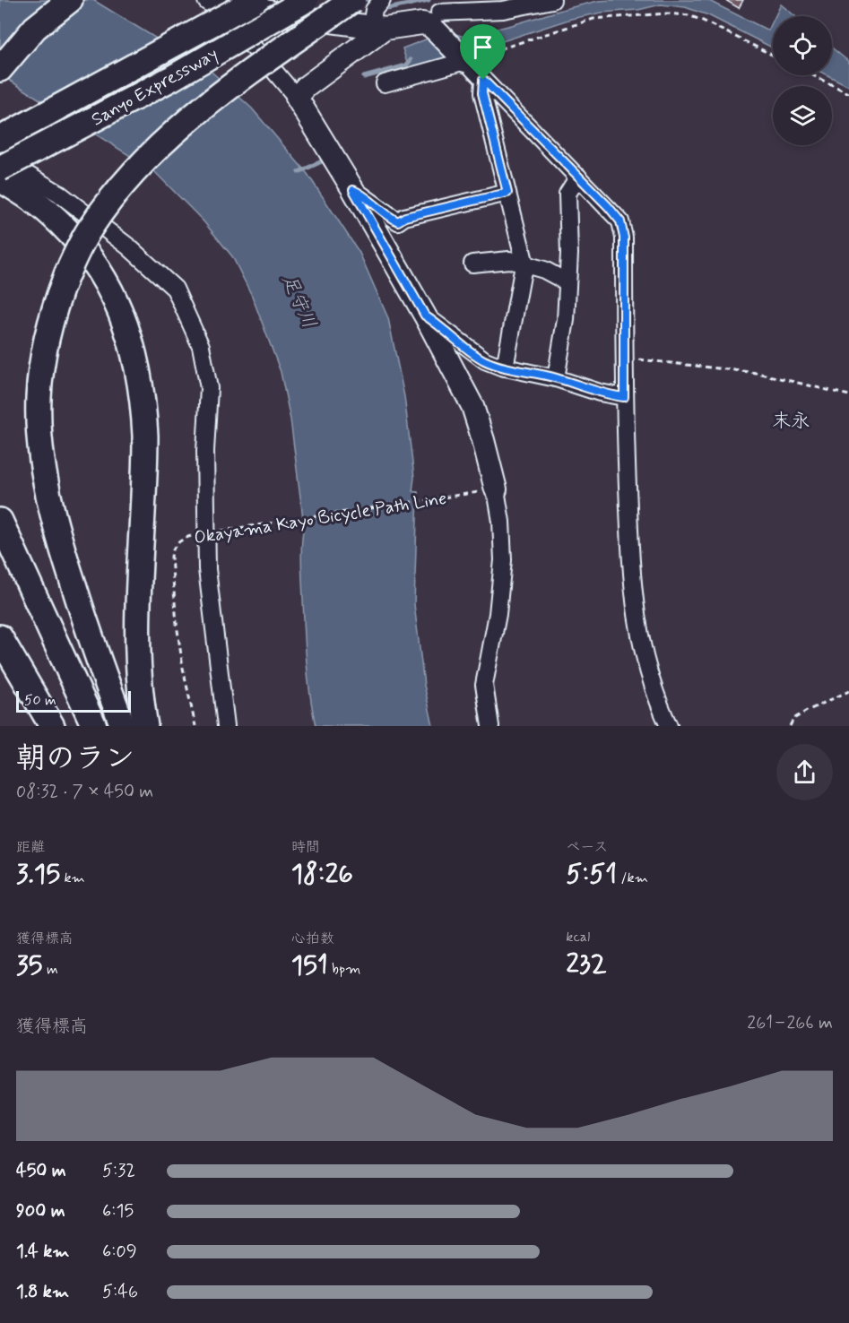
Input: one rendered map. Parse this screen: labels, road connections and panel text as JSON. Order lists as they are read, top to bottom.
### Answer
{
  "streets": {
    "highway": ["Sanyo Expressway"],
    "path": ["Okayama Kayo Bicycle Path Line"]
  },
  "districts": ["末永"],
  "water": ["足守川"],
  "scale_bar": "50 m",
  "page": {
    "scale": "50 m",
    "heading": ["朝のラン", "08:32 · 7 × 450 m"],
    "stats": [
      ["距離", "3.15 km"],
      ["時間", "18:26"],
      ["ペース", "5:51 /km"],
      ["獲得標高", "35 m"],
      ["心拍数", "151 bpm"],
      ["kcal", "232"]
    ],
    "chart": ["獲得標高", "261–266 m"],
    "list": [
      {
        "name": "450 m",
        "note": "5:32"
      },
      {
        "name": "900 m",
        "note": "6:15"
      },
      {
        "name": "1.4 km",
        "note": "6:09"
      },
      {
        "name": "1.8 km",
        "note": "5:46"
      }
    ]
  }
}
